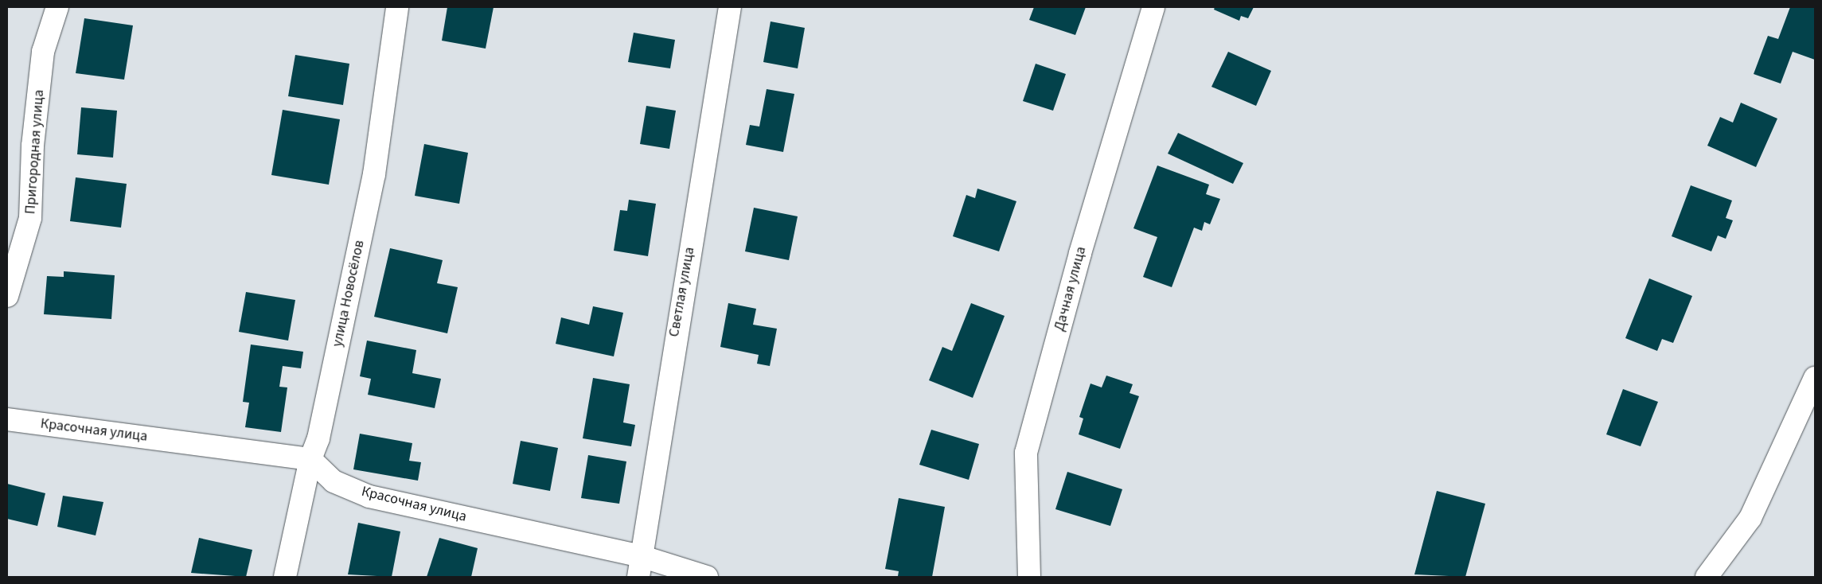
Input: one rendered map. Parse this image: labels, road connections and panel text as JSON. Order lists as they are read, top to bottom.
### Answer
{
  "streets": {
    "street": [
      "Пригородная улица",
      "Дачная улица",
      "Светлая улица",
      "улица Новосёлов",
      "Красочная улица"
    ]
  },
  "crossings": [
    ["Светлая улица", "Красочная улица"],
    ["улица Новосёлов", "Красочная улица"]
  ]
}
